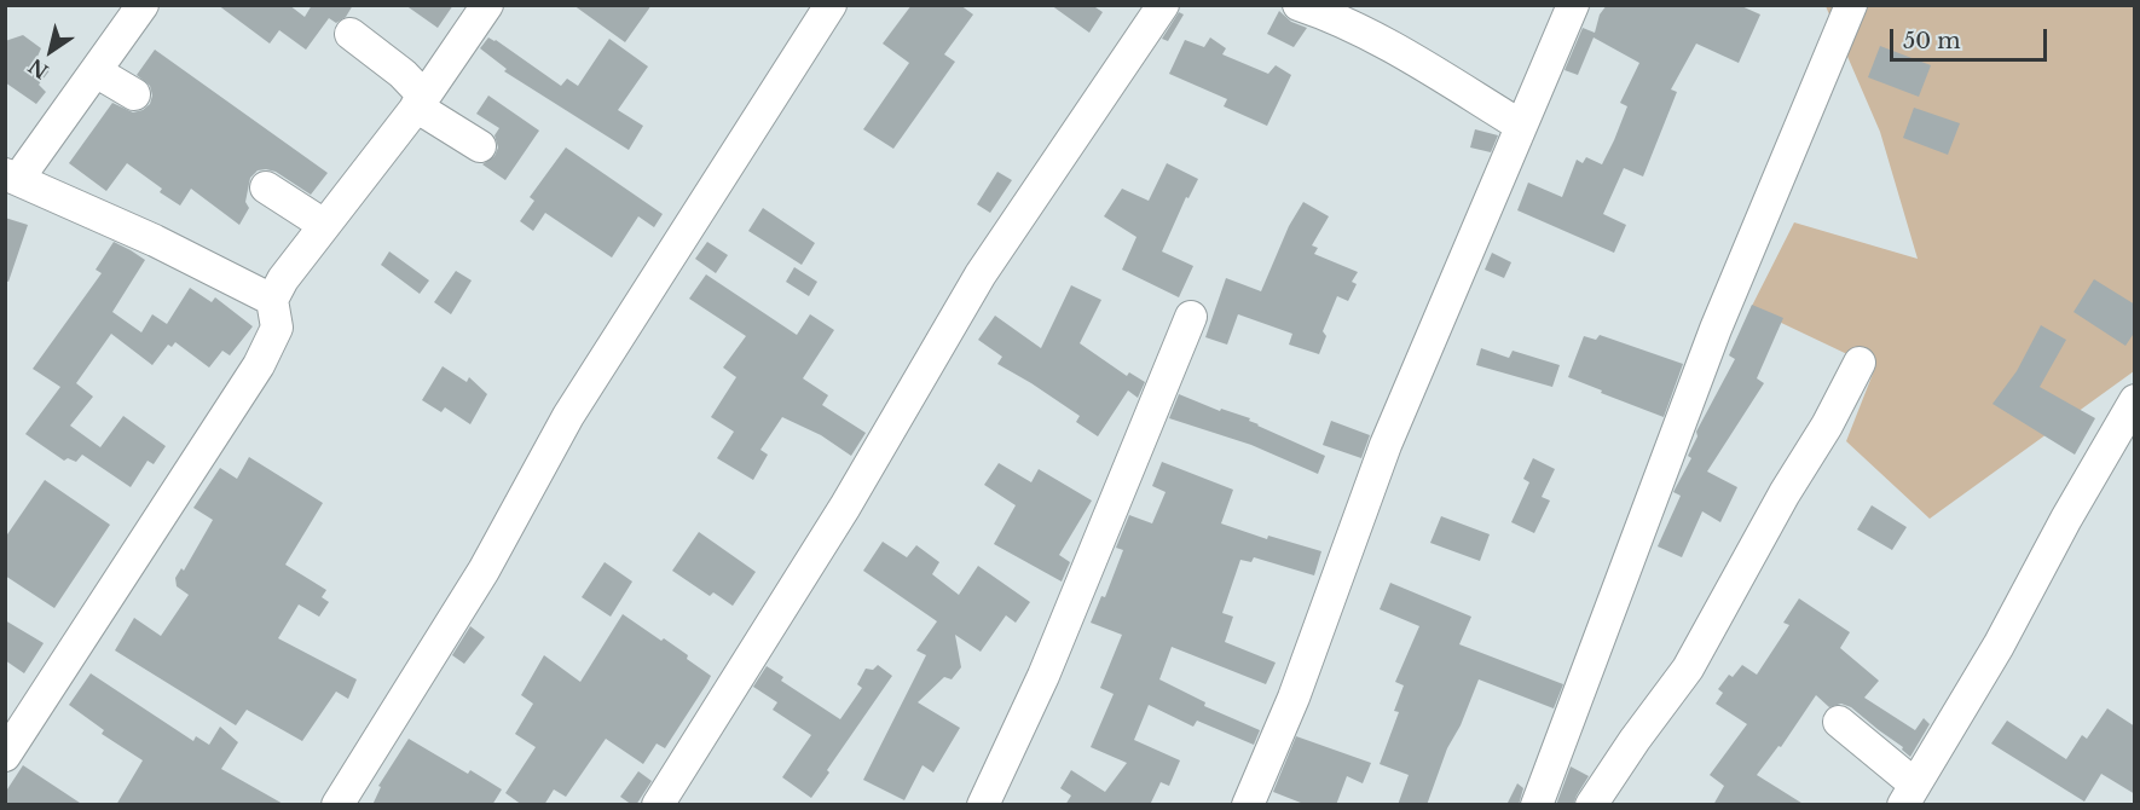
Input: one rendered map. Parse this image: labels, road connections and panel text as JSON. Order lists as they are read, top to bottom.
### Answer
{
  "scale_bar": "50 m",
  "north": "bottom left"
}
